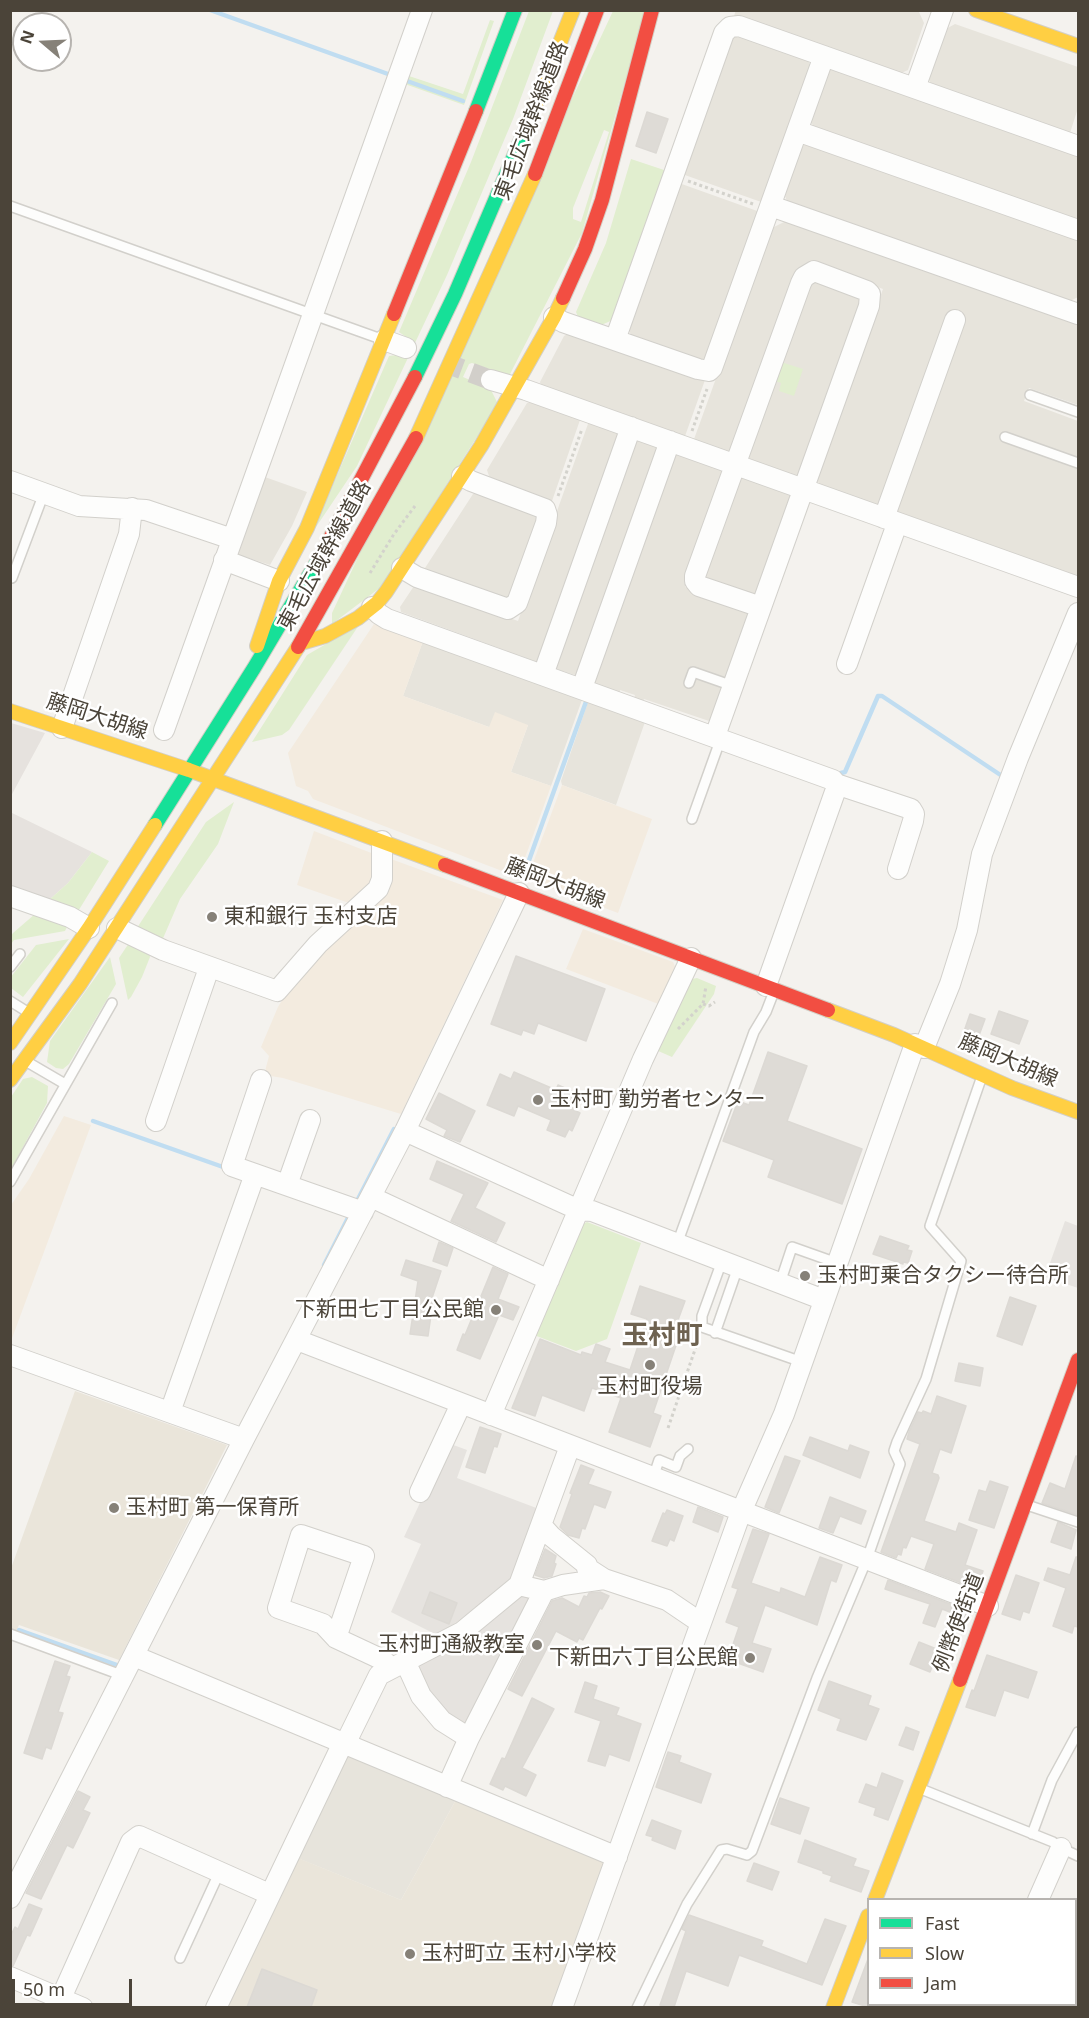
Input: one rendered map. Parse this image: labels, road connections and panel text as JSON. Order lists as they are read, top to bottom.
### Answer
{
  "streets": {
    "main road": ["東毛広域幹線道路", "藤岡大胡線", "例幣使街道"]
  },
  "crossings": [
    ["東毛広域幹線道路", "藤岡大胡線"]
  ],
  "districts": ["玉村町"],
  "places": [
    "東和銀行 玉村支店",
    "玉村町 勤労者センター",
    "玉村町乗合タクシー待合所",
    "下新田七丁目公民館",
    "玉村町役場",
    "玉村町 第一保育所",
    "玉村町通級教室",
    "下新田六丁目公民館",
    "玉村町立 玉村小学校"
  ],
  "legend": ["Fast", "Slow", "Jam"],
  "scale_bar": "50 m",
  "north": "left"
}
